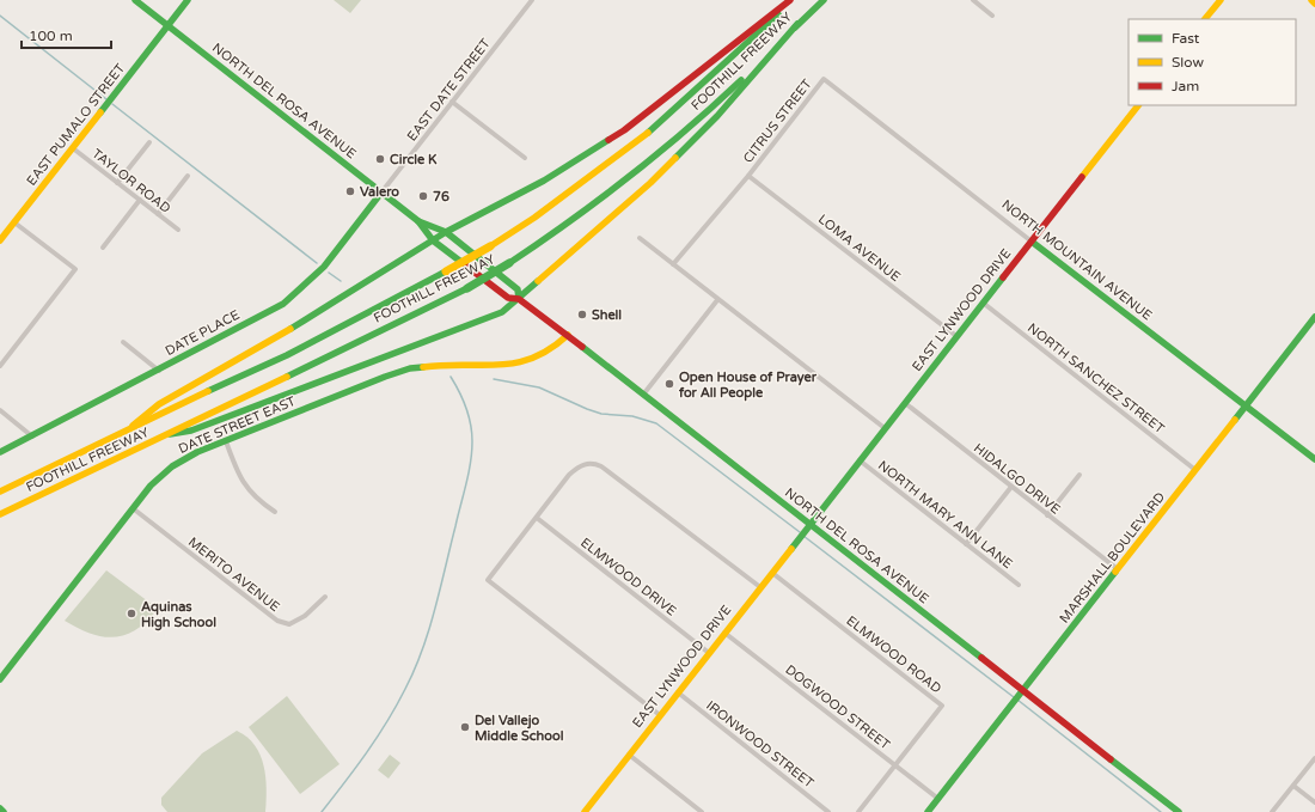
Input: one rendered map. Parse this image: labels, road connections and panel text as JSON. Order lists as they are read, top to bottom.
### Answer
{
  "streets": {
    "main road": [
      "FOOTHILL FREEWAY",
      "NORTH DEL ROSA AVENUE",
      "EAST PUMALO STREET",
      "NORTH MOUNTAIN AVENUE",
      "EAST LYNWOOD DRIVE",
      "DATE PLACE",
      "DATE STREET EAST",
      "MARSHALL BOULEVARD"
    ],
    "street": [
      "EAST DATE STREET",
      "CITRUS STREET",
      "TAYLOR ROAD",
      "LOMA AVENUE",
      "NORTH SANCHEZ STREET",
      "HIDALGO DRIVE",
      "NORTH MARY ANN LANE",
      "MERITO AVENUE",
      "ELMWOOD DRIVE",
      "ELMWOOD ROAD",
      "DOGWOOD STREET",
      "IRONWOOD STREET"
    ]
  },
  "crossings": [
    ["EAST DATE STREET", "NORTH DEL ROSA AVENUE"],
    ["EAST DATE STREET", "DATE PLACE"],
    ["NORTH DEL ROSA AVENUE", "EAST PUMALO STREET"],
    ["NORTH DEL ROSA AVENUE", "EAST LYNWOOD DRIVE"],
    ["NORTH DEL ROSA AVENUE", "DATE PLACE"],
    ["NORTH DEL ROSA AVENUE", "DATE STREET EAST"],
    ["NORTH DEL ROSA AVENUE", "MARSHALL BOULEVARD"],
    ["CITRUS STREET", "LOMA AVENUE"],
    ["CITRUS STREET", "NORTH MOUNTAIN AVENUE"],
    ["EAST PUMALO STREET", "TAYLOR ROAD"],
    ["LOMA AVENUE", "EAST LYNWOOD DRIVE"],
    ["NORTH MOUNTAIN AVENUE", "EAST LYNWOOD DRIVE"],
    ["NORTH MOUNTAIN AVENUE", "MARSHALL BOULEVARD"],
    ["EAST LYNWOOD DRIVE", "NORTH SANCHEZ STREET"],
    ["EAST LYNWOOD DRIVE", "HIDALGO DRIVE"],
    ["EAST LYNWOOD DRIVE", "NORTH MARY ANN LANE"],
    ["EAST LYNWOOD DRIVE", "ELMWOOD DRIVE"],
    ["EAST LYNWOOD DRIVE", "ELMWOOD ROAD"],
    ["EAST LYNWOOD DRIVE", "DOGWOOD STREET"],
    ["EAST LYNWOOD DRIVE", "IRONWOOD STREET"],
    ["NORTH SANCHEZ STREET", "MARSHALL BOULEVARD"],
    ["DATE STREET EAST", "MERITO AVENUE"],
    ["HIDALGO DRIVE", "MARSHALL BOULEVARD"],
    ["MARSHALL BOULEVARD", "DOGWOOD STREET"],
    ["ELMWOOD ROAD", "DOGWOOD STREET"]
  ],
  "places": [
    "Circle K",
    "Valero",
    "76",
    "Shell",
    "Open House of Prayer for All People",
    "Aquinas High School",
    "Del Vallejo Middle School"
  ],
  "legend": ["Fast", "Slow", "Jam"],
  "scale_bar": "100 m"
}
